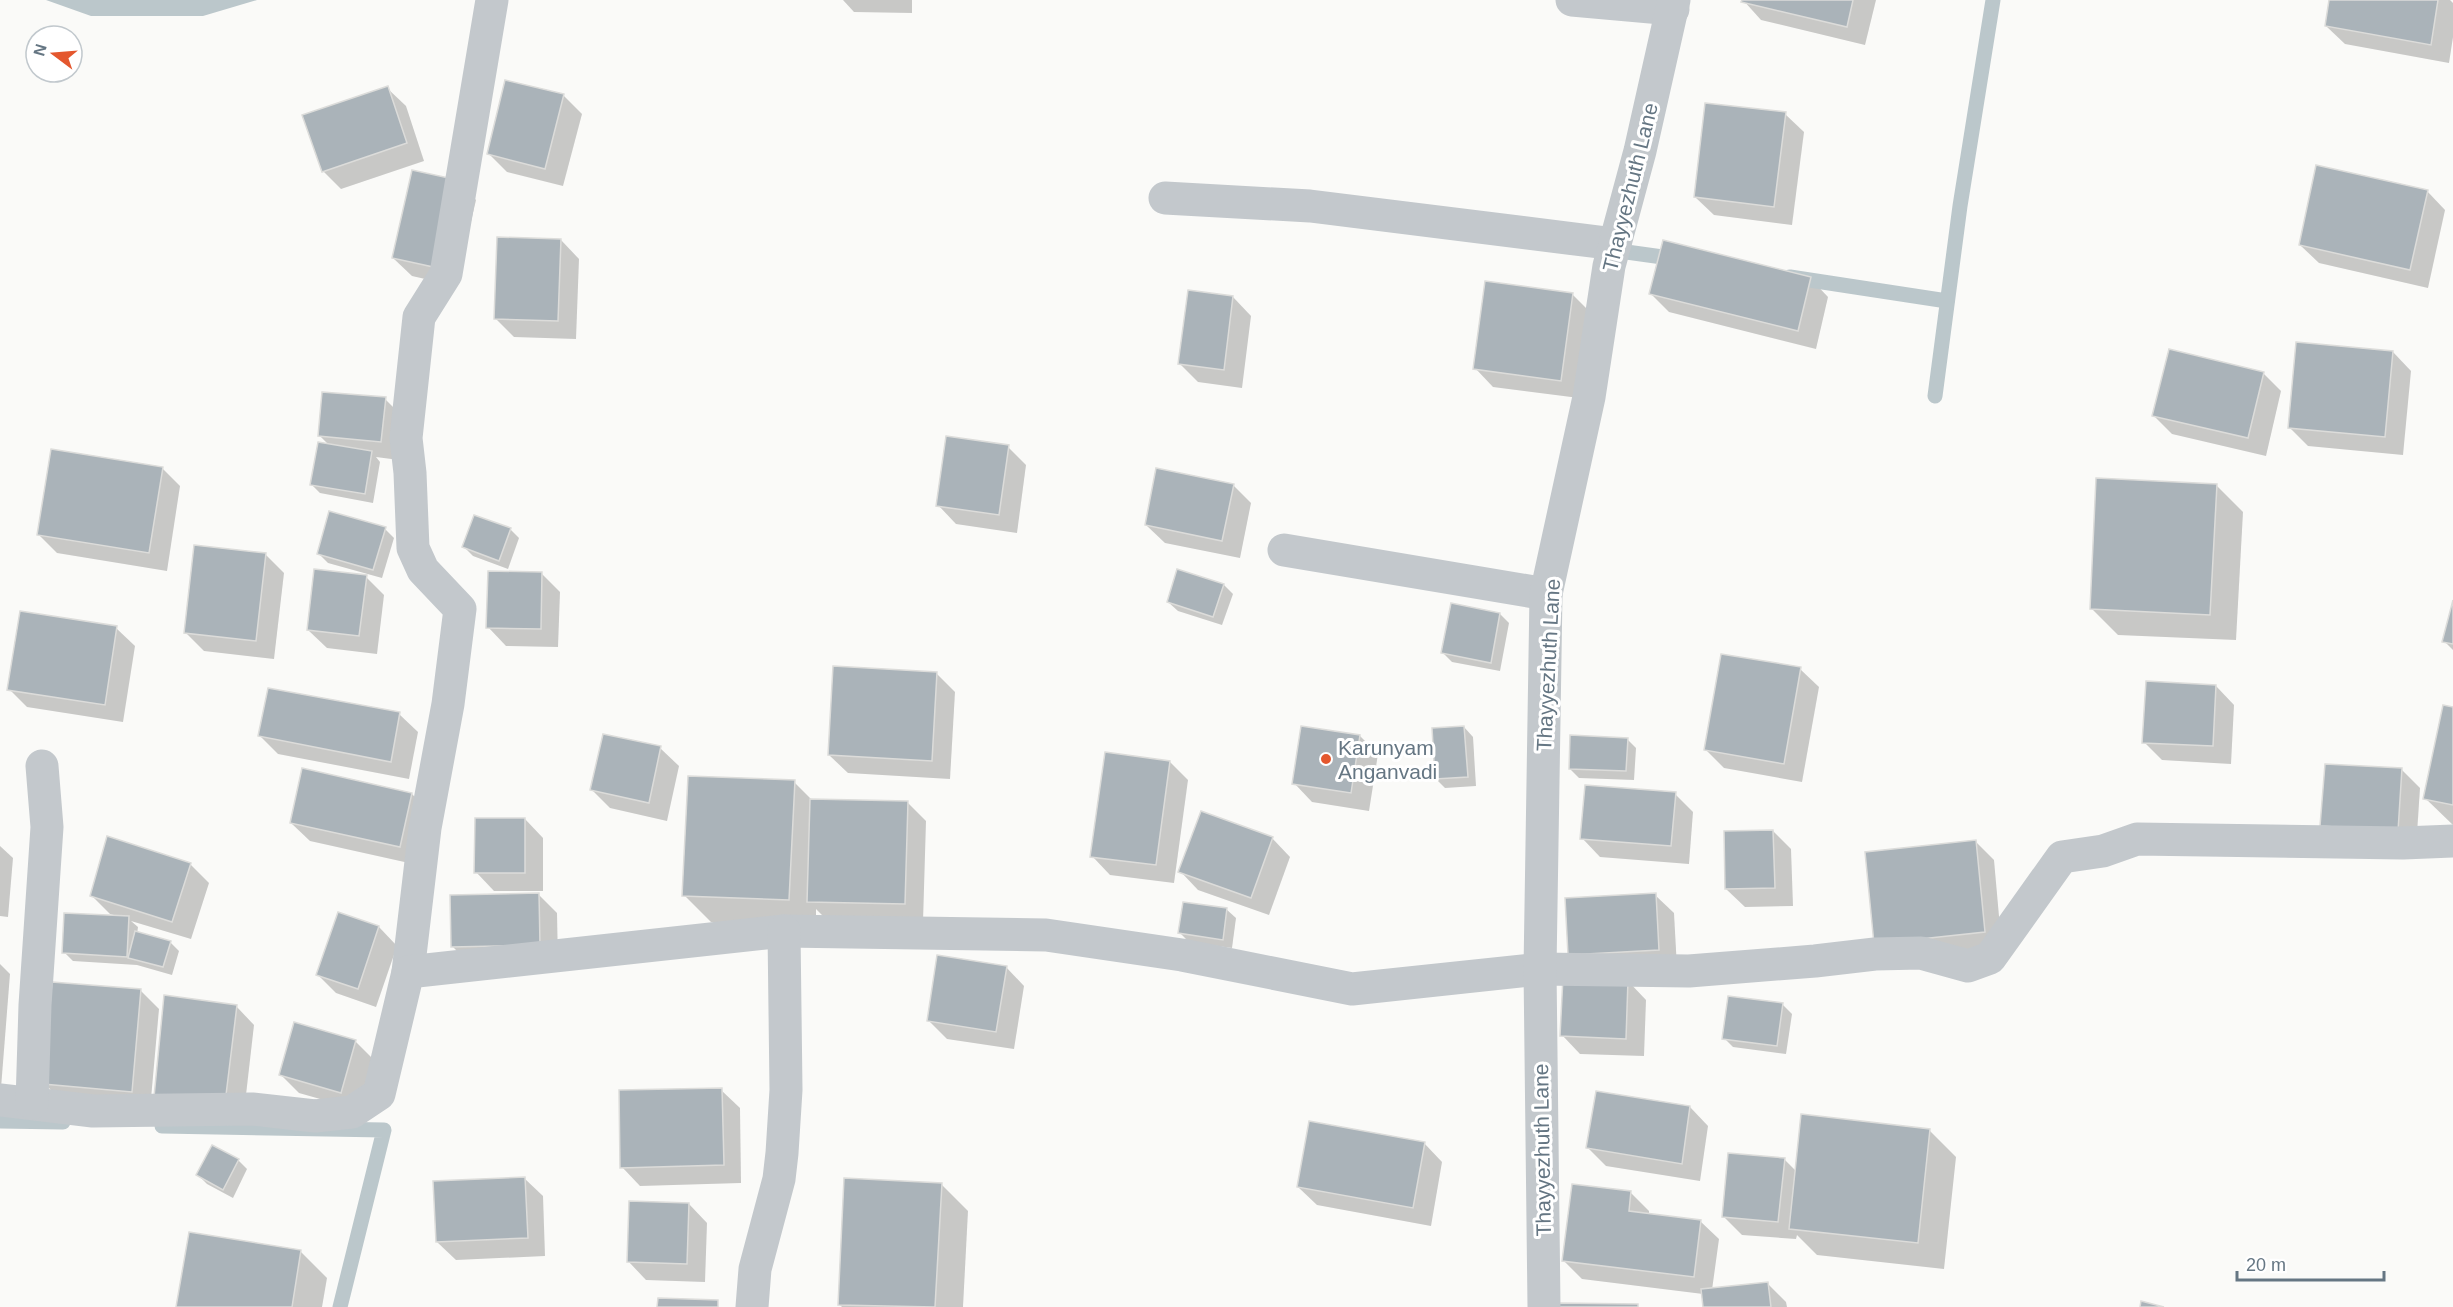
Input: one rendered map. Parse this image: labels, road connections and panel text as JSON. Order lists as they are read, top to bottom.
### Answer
{
  "streets": {
    "street": ["Thayyezhuth Lane"]
  },
  "places": ["Karunyam Anganvadi"],
  "scale_bar": "20 m",
  "north": "left"
}
